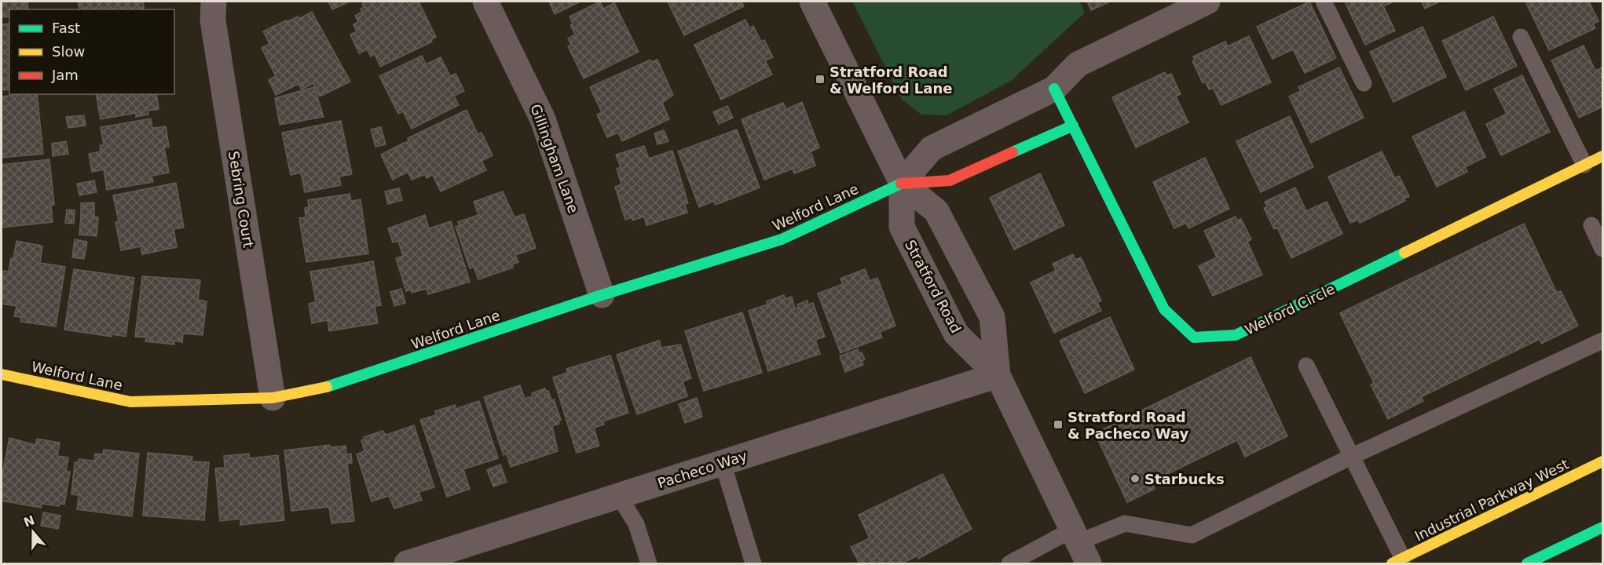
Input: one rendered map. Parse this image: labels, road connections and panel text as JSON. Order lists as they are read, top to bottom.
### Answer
{
  "streets": {
    "street": [
      "Gillingham Lane",
      "Sebring Court",
      "Welford Lane",
      "Stratford Road",
      "Welford Circle",
      "Pacheco Way",
      "Industrial Parkway West"
    ]
  },
  "crossings": [
    ["Gillingham Lane", "Welford Lane"],
    ["Sebring Court", "Welford Lane"],
    ["Welford Lane", "Stratford Road"],
    ["Stratford Road", "Pacheco Way"]
  ],
  "places": {
    "transit": ["Stratford Road & Welford Lane", "Stratford Road & Pacheco Way"],
    "other": ["Starbucks"]
  },
  "legend": ["Fast", "Slow", "Jam"],
  "north": "top"
}
